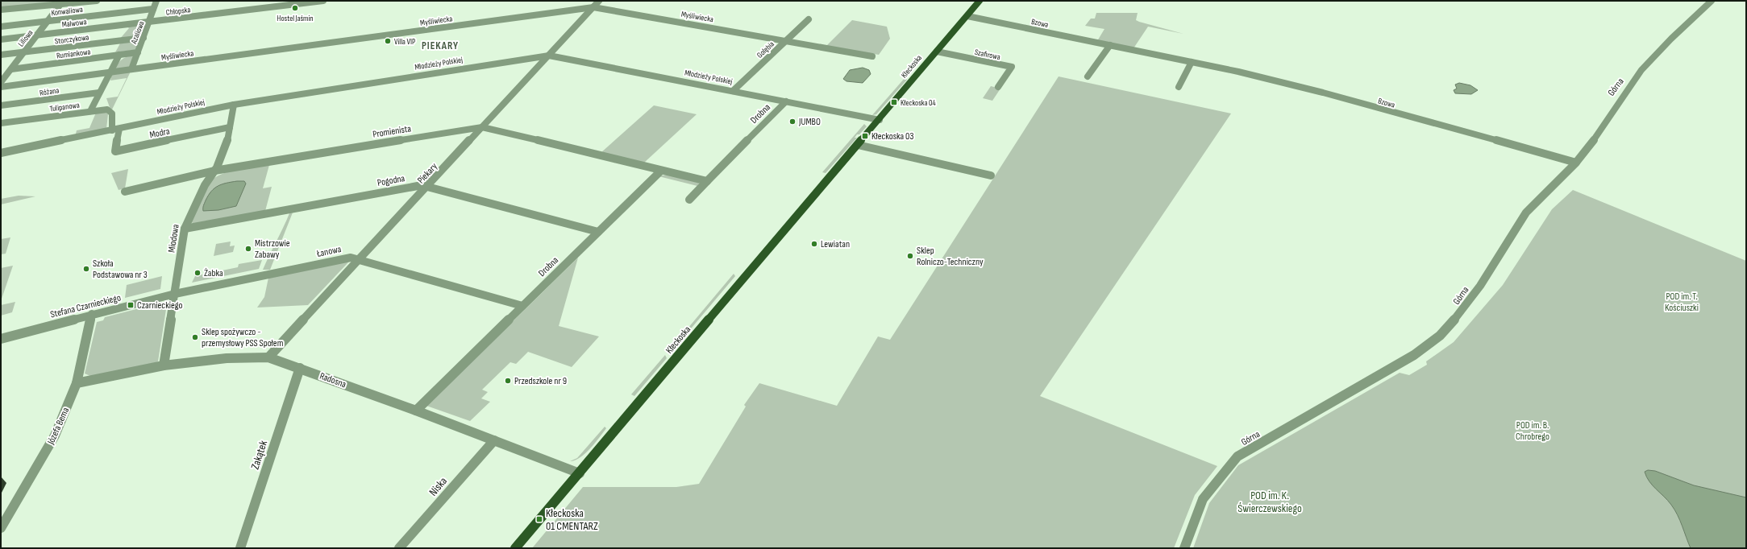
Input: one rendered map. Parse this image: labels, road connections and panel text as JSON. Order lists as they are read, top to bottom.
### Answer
{
  "streets": {
    "main road": ["Kłeckoska"],
    "street": [
      "Konwaliowa",
      "Chłopska",
      "Myśliwiecka",
      "Malwowa",
      "Bzowa",
      "Azaliowa",
      "Liliowa",
      "Storczykowa",
      "Gołębia",
      "Rumiankowa",
      "Szafirowa",
      "Młodzieży Polskiej",
      "Górna",
      "Różana",
      "Tulipanowa",
      "Drobna",
      "Promienista",
      "Modra",
      "Piekary",
      "Pogodna",
      "Miodowa",
      "Łanowa",
      "Stefana Czarnieckiego",
      "Radosna",
      "Józefa Bema",
      "Zakątek",
      "Niska"
    ]
  },
  "crossings": [
    ["Konwaliowa", "Azaliowa"],
    ["Konwaliowa", "Liliowa"],
    ["Chłopska", "Malwowa"],
    ["Chłopska", "Azaliowa"],
    ["Myśliwiecka", "Azaliowa"],
    ["Myśliwiecka", "Gołębia"],
    ["Myśliwiecka", "Piekary"],
    ["Malwowa", "Azaliowa"],
    ["Malwowa", "Liliowa"],
    ["Bzowa", "Kłeckoska"],
    ["Bzowa", "Górna"],
    ["Azaliowa", "Storczykowa"],
    ["Azaliowa", "Rumiankowa"],
    ["Liliowa", "Storczykowa"],
    ["Liliowa", "Rumiankowa"],
    ["Gołębia", "Młodzieży Polskiej"],
    ["Szafirowa", "Kłeckoska"],
    ["Młodzieży Polskiej", "Kłeckoska"],
    ["Młodzieży Polskiej", "Tulipanowa"],
    ["Młodzieży Polskiej", "Drobna"],
    ["Młodzieży Polskiej", "Modra"],
    ["Młodzieży Polskiej", "Piekary"],
    ["Młodzieży Polskiej", "Miodowa"],
    ["Kłeckoska", "Radosna"],
    ["Drobna", "Promienista"],
    ["Drobna", "Pogodna"],
    ["Drobna", "Łanowa"],
    ["Drobna", "Radosna"],
    ["Promienista", "Piekary"],
    ["Promienista", "Miodowa"],
    ["Modra", "Miodowa"],
    ["Piekary", "Pogodna"],
    ["Piekary", "Łanowa"],
    ["Piekary", "Radosna"],
    ["Pogodna", "Miodowa"],
    ["Miodowa", "Łanowa"],
    ["Miodowa", "Stefana Czarnieckiego"],
    ["Miodowa", "Radosna"],
    ["Łanowa", "Stefana Czarnieckiego"],
    ["Stefana Czarnieckiego", "Józefa Bema"],
    ["Radosna", "Józefa Bema"],
    ["Radosna", "Zakątek"],
    ["Radosna", "Niska"]
  ],
  "districts": ["PIEKARY"],
  "parks": ["POD im. T. Kościuszki", "POD im. B. Chrobrego", "POD im. K. Świerczewskiego"],
  "places": {
    "other": [
      "Hostel Jaśmin",
      "Villa VIP",
      "JUMBO",
      "Lewiatan",
      "Mistrzowie Zabawy",
      "Sklep Rolniczo-Techniczny",
      "Szkoła Podstawowa nr 3",
      "Żabka",
      "Sklep spożywczo - przemysłowy PSS Społem",
      "Przedszkole nr 9"
    ],
    "transit": [
      "Kłeckoska 04",
      "Kłeckoska 03",
      "Czarnieckiego",
      "Kłeckoska 01 CMENTARZ"
    ]
  }
}
